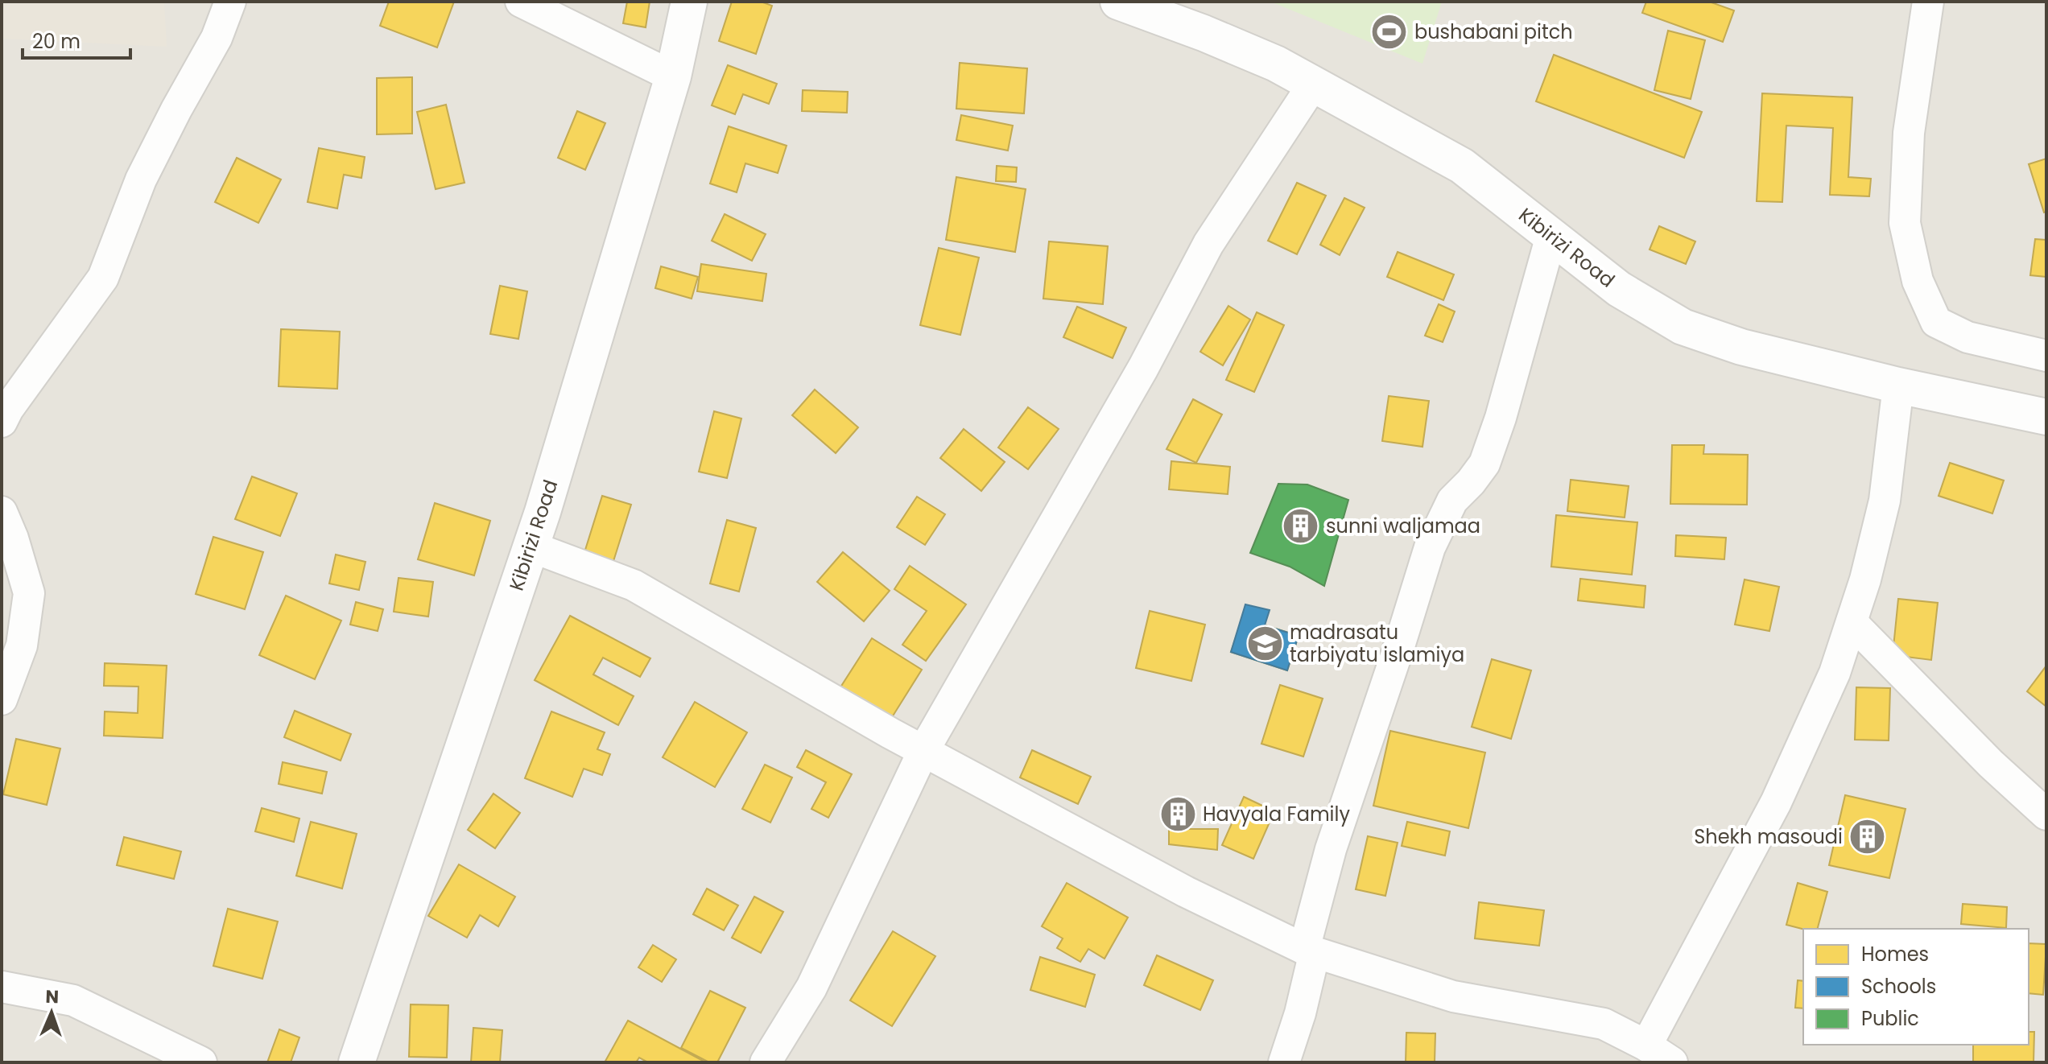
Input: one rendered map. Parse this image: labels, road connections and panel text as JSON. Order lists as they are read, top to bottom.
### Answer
{
  "streets": {
    "street": ["Kibirizi Road"]
  },
  "places": {
    "sports": ["bushabani pitch"],
    "building": ["sunni waljamaa", "Havyala Family", "Shekh masoudi"],
    "school or university": ["madrasatu tarbiyatu islamiya"]
  },
  "legend": ["Homes", "Schools", "Public"],
  "scale_bar": "20 m",
  "north": "top"
}
